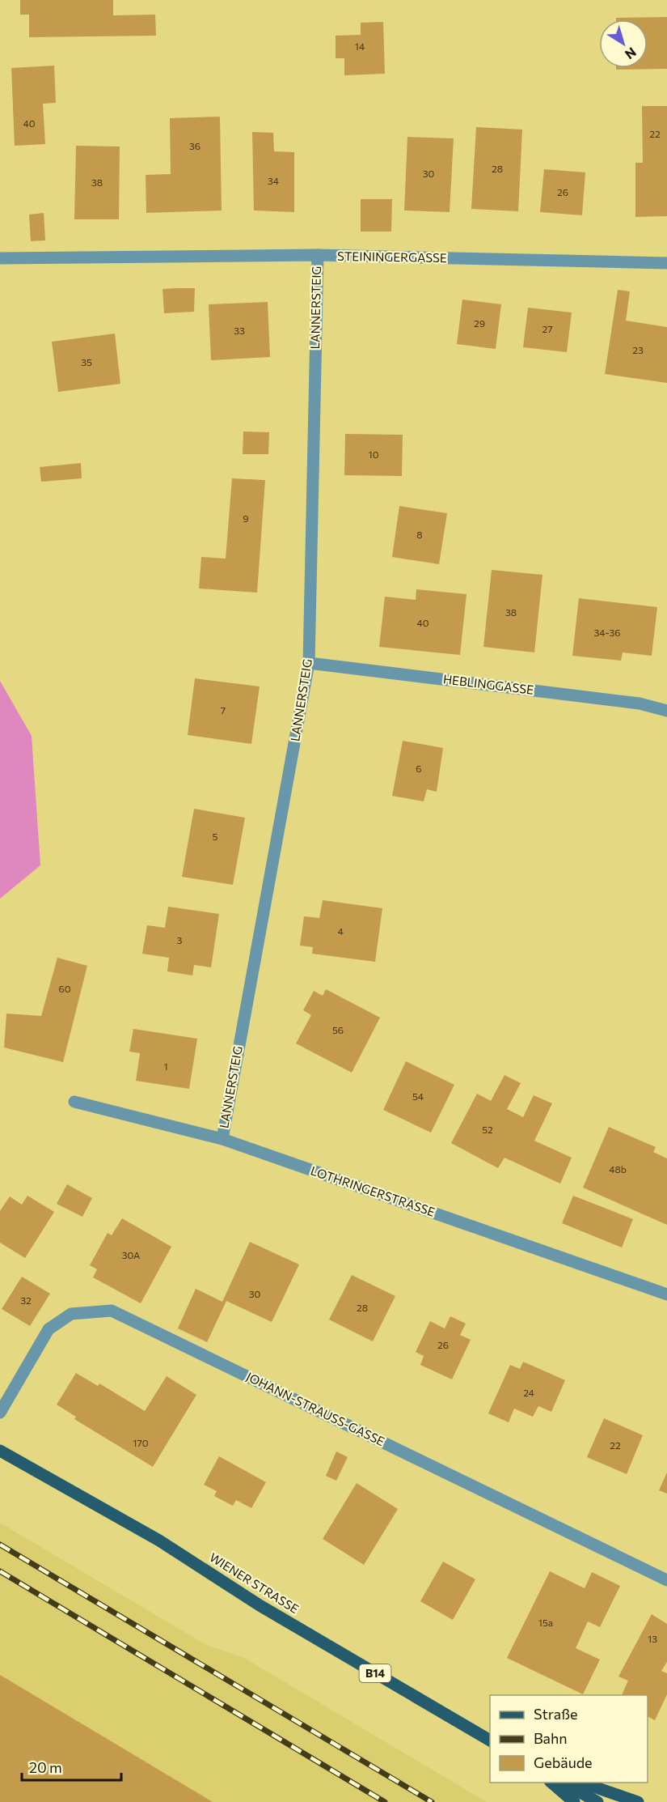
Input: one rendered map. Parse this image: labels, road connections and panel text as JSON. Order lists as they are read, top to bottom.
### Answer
{
  "streets": {
    "main road": ["WIENER STRASSE", "B14"],
    "street": [
      "STEININGERGASSE",
      "LANNERSTEIG",
      "HEBLINGGASSE",
      "LOTHRINGERSTRASSE",
      "JOHANN-STRAUSS-GASSE"
    ]
  },
  "crossings": [
    ["STEININGERGASSE", "LANNERSTEIG"],
    ["LANNERSTEIG", "HEBLINGGASSE"],
    ["LANNERSTEIG", "LOTHRINGERSTRASSE"]
  ],
  "house_numbers": [
    "14",
    "40",
    "22",
    "36",
    "28",
    "30",
    "34",
    "38",
    "26",
    "29",
    "27",
    "33",
    "23",
    "35",
    "10",
    "9",
    "8",
    "38",
    "40",
    "34-36",
    "7",
    "6",
    "5",
    "4",
    "3",
    "60",
    "56",
    "1",
    "54",
    "52",
    "48b",
    "30A",
    "30",
    "32",
    "28",
    "26",
    "24",
    "170",
    "22",
    "15a",
    "13"
  ],
  "legend": ["Straße", "Bahn", "Gebäude"],
  "scale_bar": "20 m",
  "north": "bottom right"
}
